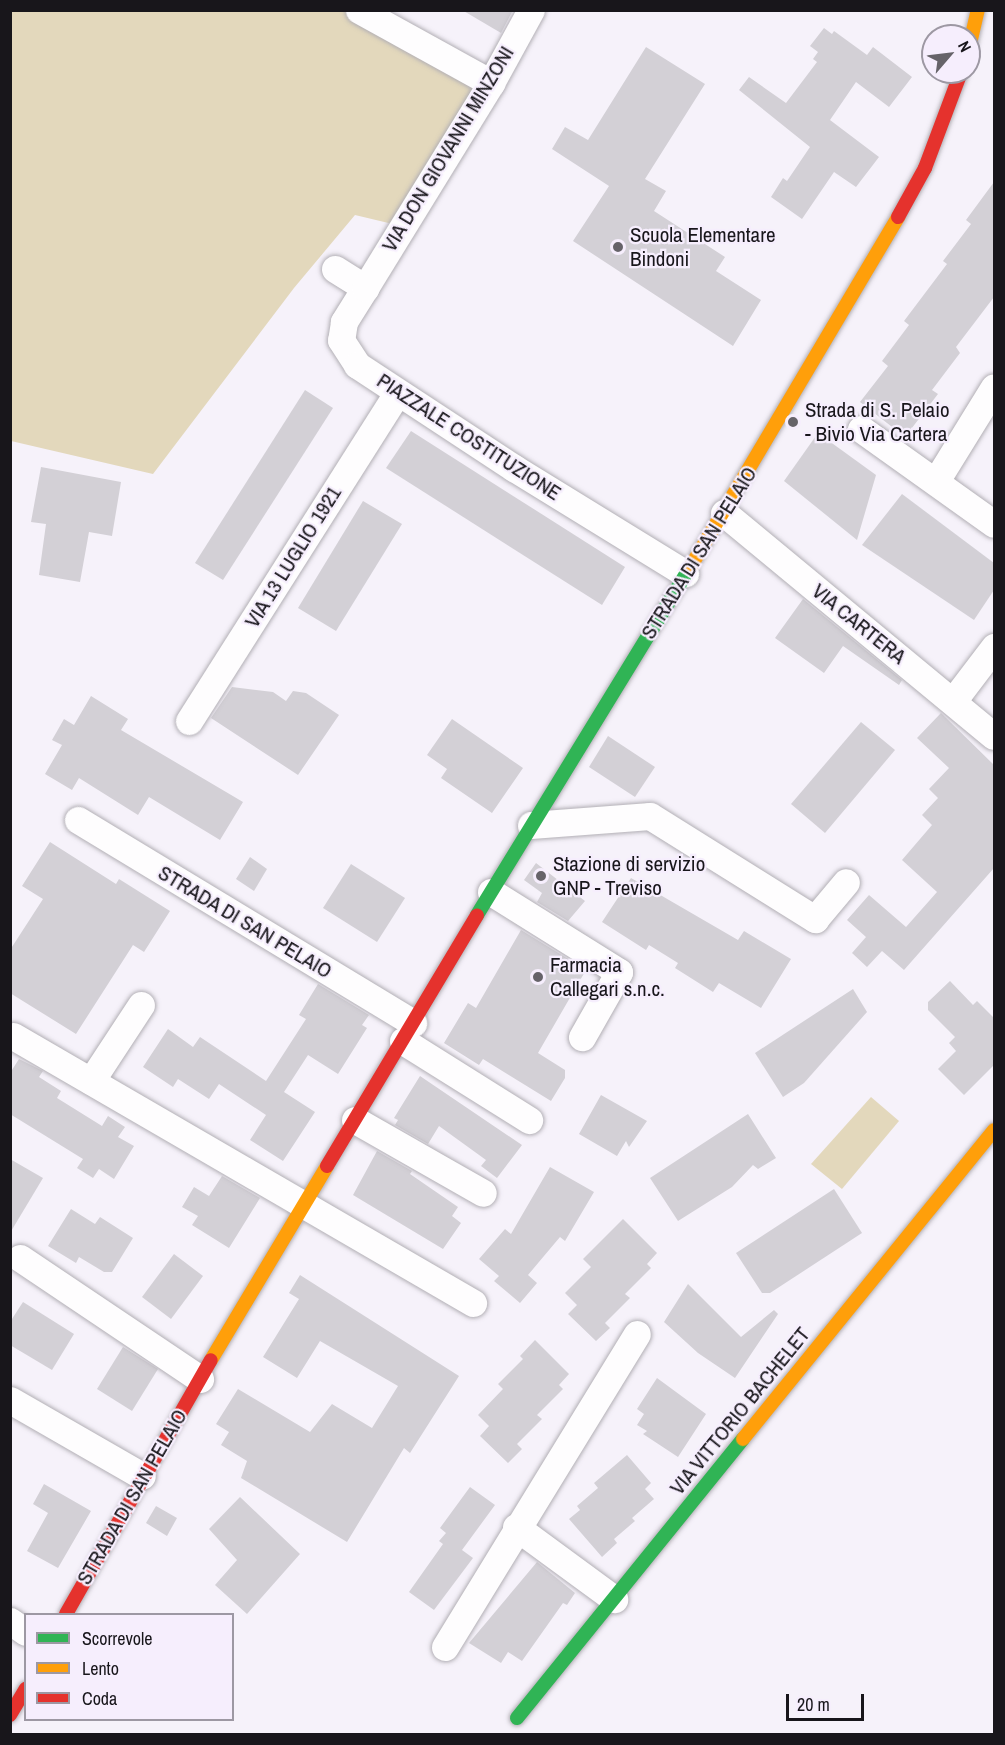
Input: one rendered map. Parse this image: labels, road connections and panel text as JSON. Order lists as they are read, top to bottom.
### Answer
{
  "streets": {
    "main road": ["STRADA DI SAN PELAIO", "VIA VITTORIO BACHELET"],
    "street": [
      "VIA DON GIOVANNI MINZONI",
      "PIAZZALE COSTITUZIONE",
      "VIA 13 LUGLIO 1921",
      "VIA CARTERA"
    ]
  },
  "crossings": [
    ["VIA DON GIOVANNI MINZONI", "PIAZZALE COSTITUZIONE"],
    ["PIAZZALE COSTITUZIONE", "STRADA DI SAN PELAIO"],
    ["PIAZZALE COSTITUZIONE", "VIA 13 LUGLIO 1921"],
    ["STRADA DI SAN PELAIO", "VIA CARTERA"]
  ],
  "places": [
    "Scuola Elementare Bindoni",
    "Strada di S. Pelaio - Bivio Via Cartera",
    "Stazione di servizio GNP - Treviso",
    "Farmacia Callegari s.n.c."
  ],
  "legend": ["Scorrevole", "Lento", "Coda"],
  "scale_bar": "20 m",
  "north": "top right"
}
